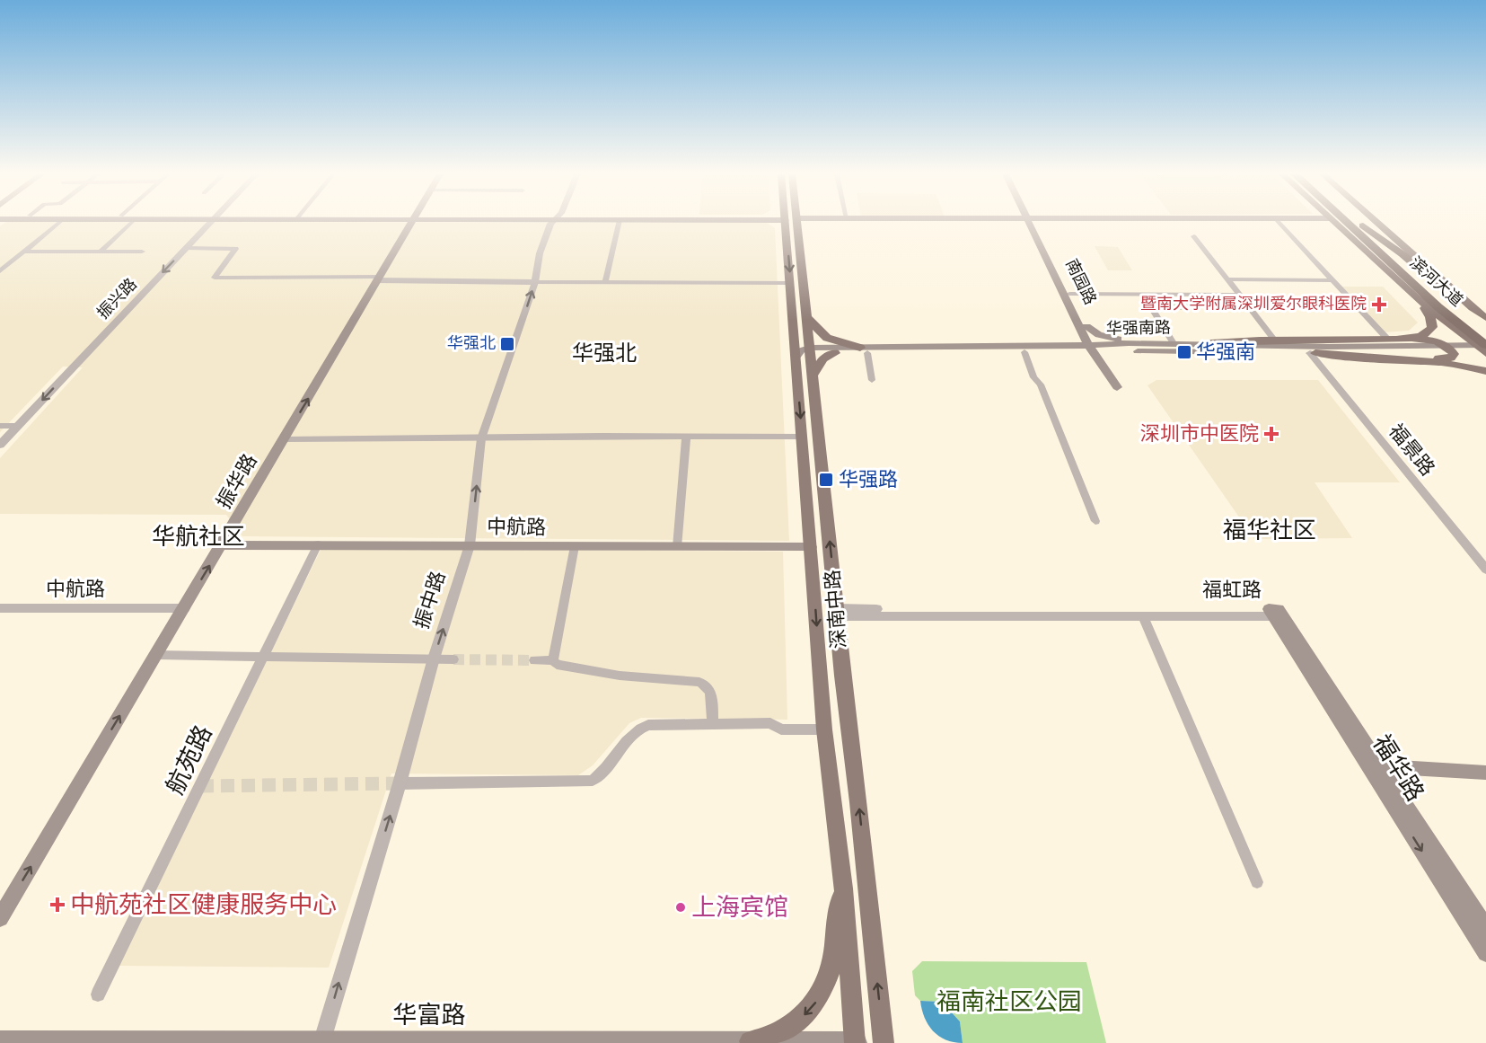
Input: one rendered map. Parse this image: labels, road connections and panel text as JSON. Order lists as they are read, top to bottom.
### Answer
{
  "streets": {
    "highway": ["滨河大道"],
    "main road": [
      "南园路",
      "华强南路",
      "振华路",
      "中航路",
      "深南中路",
      "福华路",
      "华富路"
    ],
    "street": [
      "振兴路",
      "福景路",
      "福虹路",
      "振中路",
      "航苑路"
    ]
  },
  "crossings": [
    ["南园路", "华强南路"],
    ["滨河大道", "华强南路"],
    ["华强南路", "福景路"],
    ["华强南路", "深南中路"],
    ["振华路", "中航路"],
    ["中航路", "振中路"],
    ["中航路", "深南中路"],
    ["中航路", "航苑路"],
    ["福虹路", "深南中路"],
    ["福虹路", "福华路"],
    ["振中路", "华富路"],
    ["深南中路", "华富路"]
  ],
  "one_way": ["振兴路", "振华路", "振中路"],
  "districts": ["华强北", "福华社区", "华航社区"],
  "parks": ["福南社区公园"],
  "places": {
    "health": ["暨南大学附属深圳爱尔眼科医院", "深圳市中医院", "中航苑社区健康服务中心"],
    "transit": ["华强北", "华强南", "华强路"],
    "other": ["上海宾馆"]
  }
}
